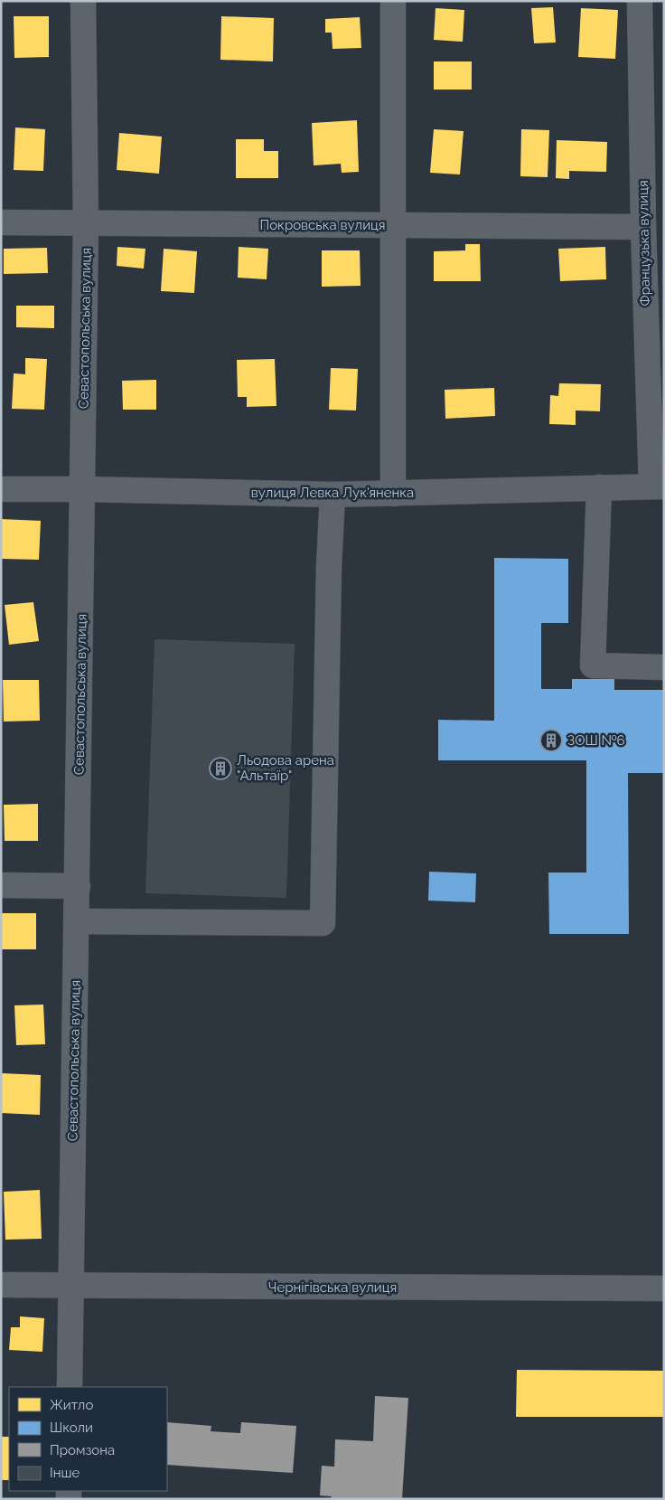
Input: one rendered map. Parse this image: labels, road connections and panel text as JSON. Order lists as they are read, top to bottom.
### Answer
{
  "streets": {
    "street": [
      "Покровська вулиця",
      "Французька вулиця",
      "Севастопольська вулиця",
      "вулиця Левка Лук'яненка",
      "Чернігівська вулиця"
    ]
  },
  "crossings": [
    ["Покровська вулиця", "Французька вулиця"],
    ["Покровська вулиця", "Севастопольська вулиця"],
    ["Французька вулиця", "вулиця Левка Лук'яненка"],
    ["Севастопольська вулиця", "вулиця Левка Лук'яненка"],
    ["Севастопольська вулиця", "Чернігівська вулиця"]
  ],
  "places": {
    "building": ["ЗОШ №6", "Льодова арена \"Альтаїр\""]
  },
  "legend": [
    "Житло",
    "Школи",
    "Промзона",
    "Інше"
  ]
}
